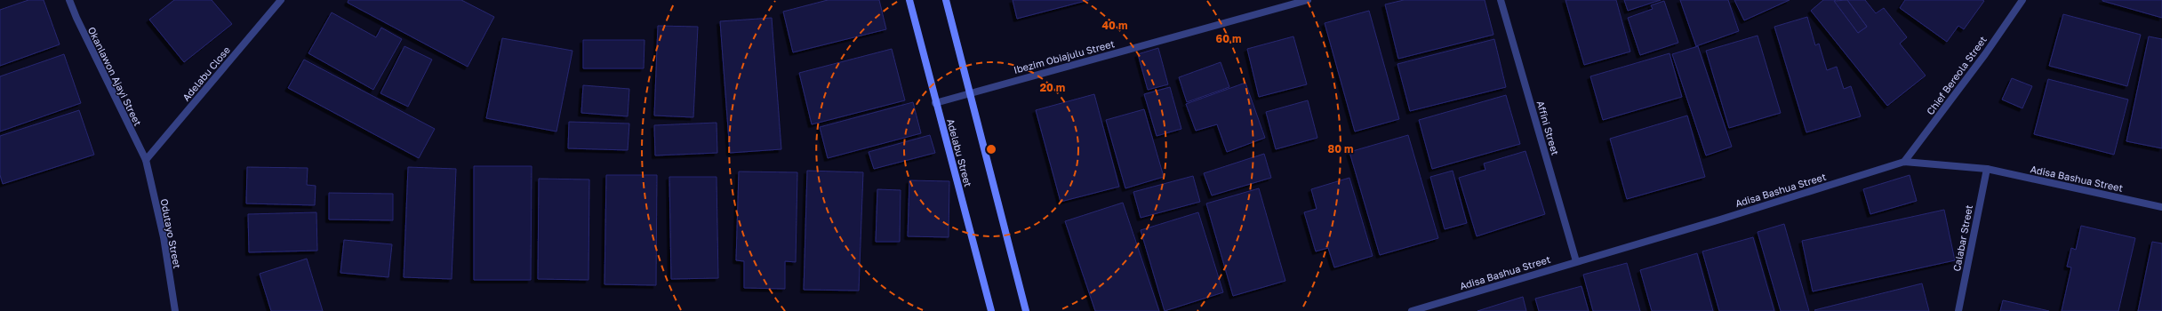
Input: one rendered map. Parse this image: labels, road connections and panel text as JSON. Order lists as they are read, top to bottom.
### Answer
{
  "streets": {
    "main road": ["Adelabu Street"],
    "street": [
      "Ibezim Obiajulu Street",
      "Adelabu Close",
      "Chief Bereola Street",
      "Okanlawon Ajayi Street",
      "Affini Street",
      "Adisa Bashua Street",
      "Odutayo Street",
      "Calabar Street"
    ]
  },
  "crossings": [
    ["Ibezim Obiajulu Street", "Adelabu Street"],
    ["Adelabu Close", "Okanlawon Ajayi Street"],
    ["Adelabu Close", "Odutayo Street"],
    ["Chief Bereola Street", "Adisa Bashua Street"],
    ["Okanlawon Ajayi Street", "Odutayo Street"],
    ["Affini Street", "Adisa Bashua Street"],
    ["Adisa Bashua Street", "Calabar Street"]
  ],
  "rings": [
    "40 m",
    "60 m",
    "20 m",
    "80 m"
  ]
}
